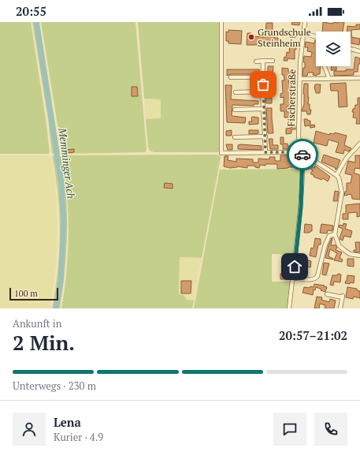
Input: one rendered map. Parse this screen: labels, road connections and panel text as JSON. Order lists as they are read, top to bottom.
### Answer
{
  "streets": {
    "street": ["Fischerstraße"]
  },
  "water": ["Memminger Ach"],
  "places": ["Grundschule Steinheim"],
  "scale_bar": "100 m",
  "page": {
    "status": "20:55",
    "scale": "100 m",
    "heading": ["2 Min.", "Ankunft in", "20:57–21:02"],
    "panel": ["Lena", "Kurier · 4.9"],
    "bar": "Unterwegs · 230 m"
  }
}
